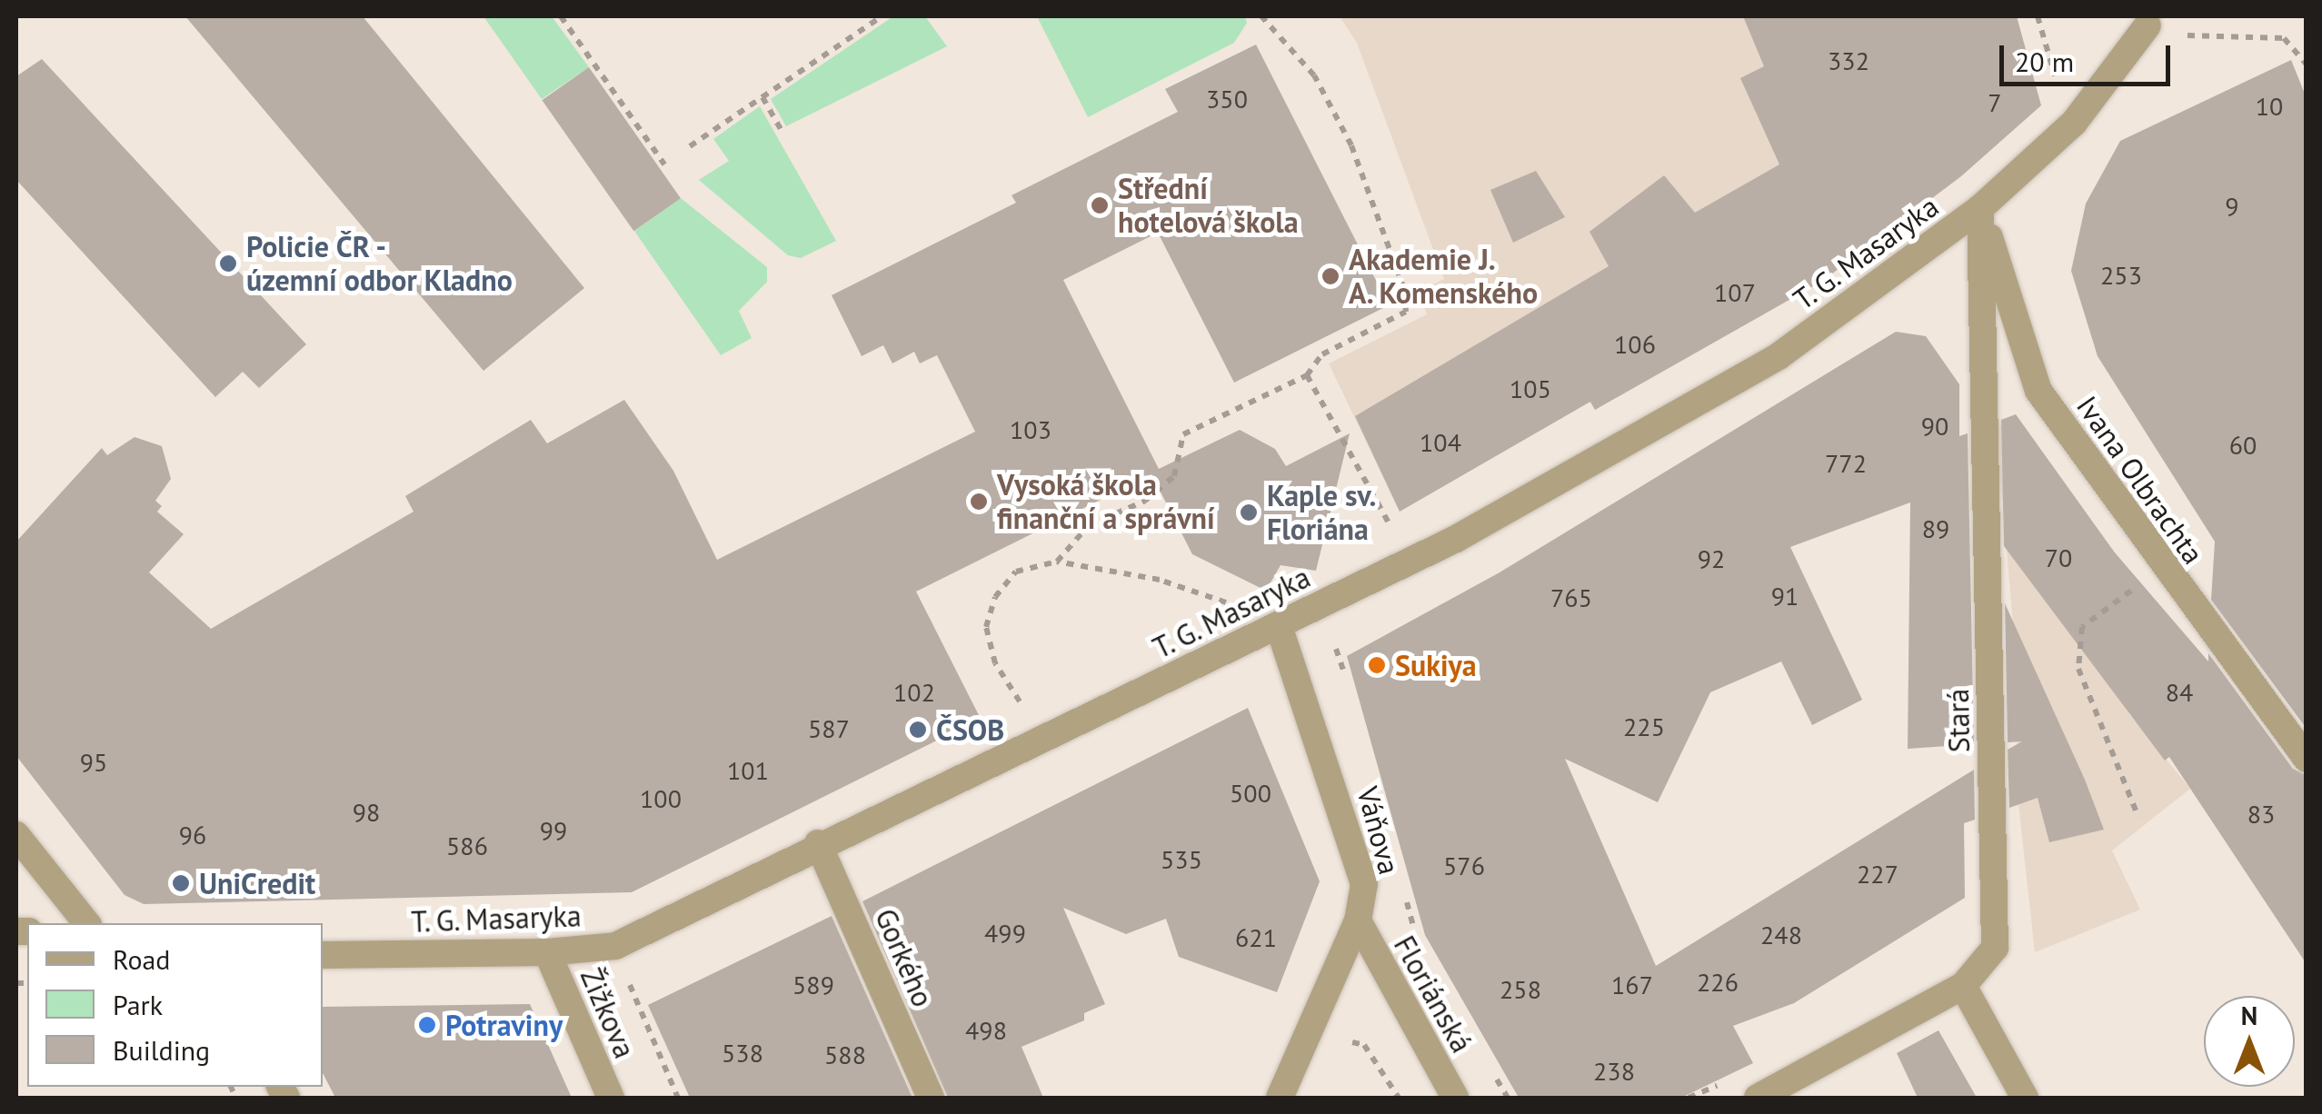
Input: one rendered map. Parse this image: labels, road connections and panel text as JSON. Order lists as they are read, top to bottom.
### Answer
{
  "streets": {
    "street": [
      "T. G. Masaryka",
      "Ivana Olbrachta",
      "Stará",
      "Váňova",
      "Gorkého",
      "Floriánská",
      "Žižkova"
    ]
  },
  "crossings": [
    ["T. G. Masaryka", "Ivana Olbrachta"],
    ["T. G. Masaryka", "Stará"],
    ["T. G. Masaryka", "Váňova"],
    ["T. G. Masaryka", "Gorkého"],
    ["T. G. Masaryka", "Žižkova"],
    ["Ivana Olbrachta", "Stará"],
    ["Váňova", "Floriánská"]
  ],
  "places": [
    "Střední hotelová škola",
    "Policie ČR - územní odbor Kladno",
    "Akademie J. A. Komenského",
    "Vysoká škola finanční a správní",
    "Kaple sv. Floriána",
    "Sukiya",
    "ČSOB",
    "UniCredit",
    "Potraviny"
  ],
  "house_numbers": [
    "332",
    "350",
    "7",
    "10",
    "9",
    "253",
    "107",
    "106",
    "105",
    "90",
    "103",
    "104",
    "60",
    "772",
    "89",
    "70",
    "92",
    "91",
    "765",
    "102",
    "84",
    "225",
    "587",
    "95",
    "101",
    "500",
    "100",
    "98",
    "83",
    "99",
    "96",
    "586",
    "535",
    "576",
    "227",
    "499",
    "248",
    "621",
    "226",
    "589",
    "167",
    "258",
    "498",
    "538",
    "588",
    "238"
  ],
  "legend": ["Road", "Park", "Building"],
  "scale_bar": "20 m",
  "north": "top"
}
